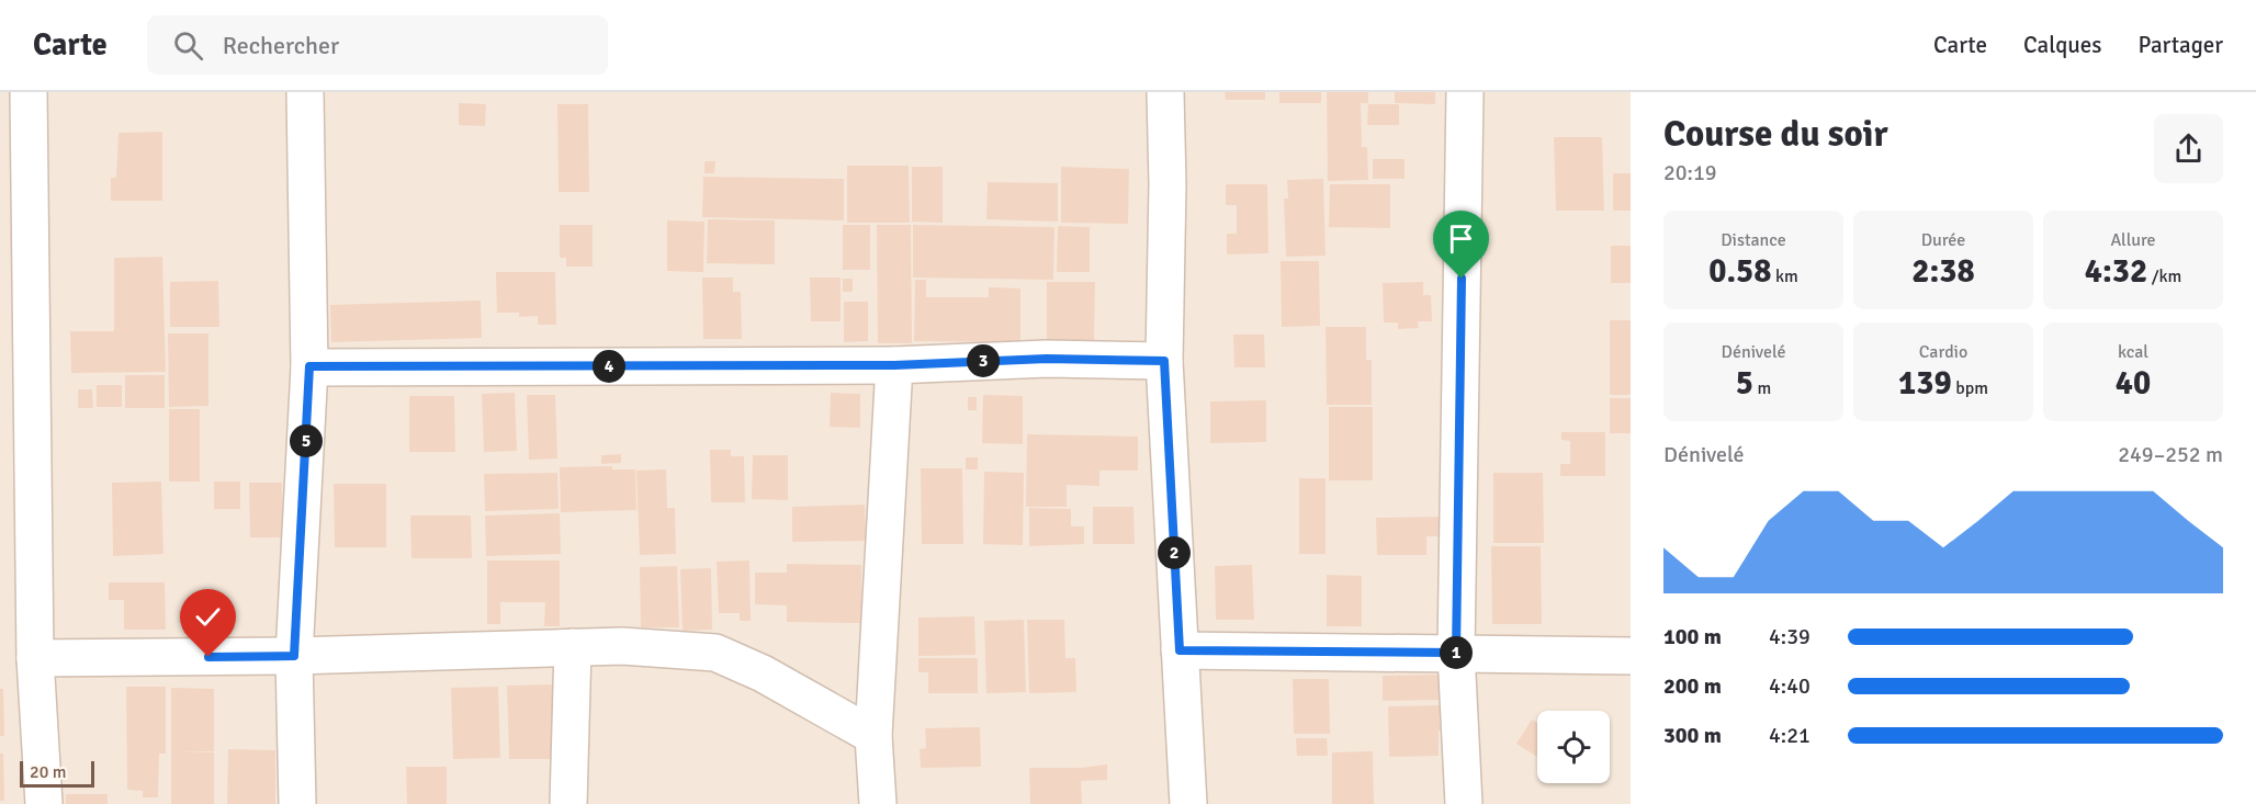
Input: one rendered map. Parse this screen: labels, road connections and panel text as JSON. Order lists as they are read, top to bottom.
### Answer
{
  "scale_bar": "20 m",
  "page": {
    "header": "Carte",
    "search": "Rechercher",
    "nav": ["Carte", "Calques", "Partager"],
    "heading": ["Course du soir", "20:19"],
    "stats": [
      ["Distance", "0.58 km"],
      ["Durée", "2:38"],
      ["Allure", "4:32 /km"],
      ["Dénivelé", "5 m"],
      ["Cardio", "139 bpm"],
      ["kcal", "40"]
    ],
    "pins": [
      "3",
      "4",
      "5",
      "2",
      "1"
    ],
    "chart": ["Dénivelé", "249–252 m"],
    "list": [
      {
        "name": "100 m",
        "note": "4:39"
      },
      {
        "name": "200 m",
        "note": "4:40"
      },
      {
        "name": "300 m",
        "note": "4:21"
      }
    ],
    "scale": "20 m"
  }
}
